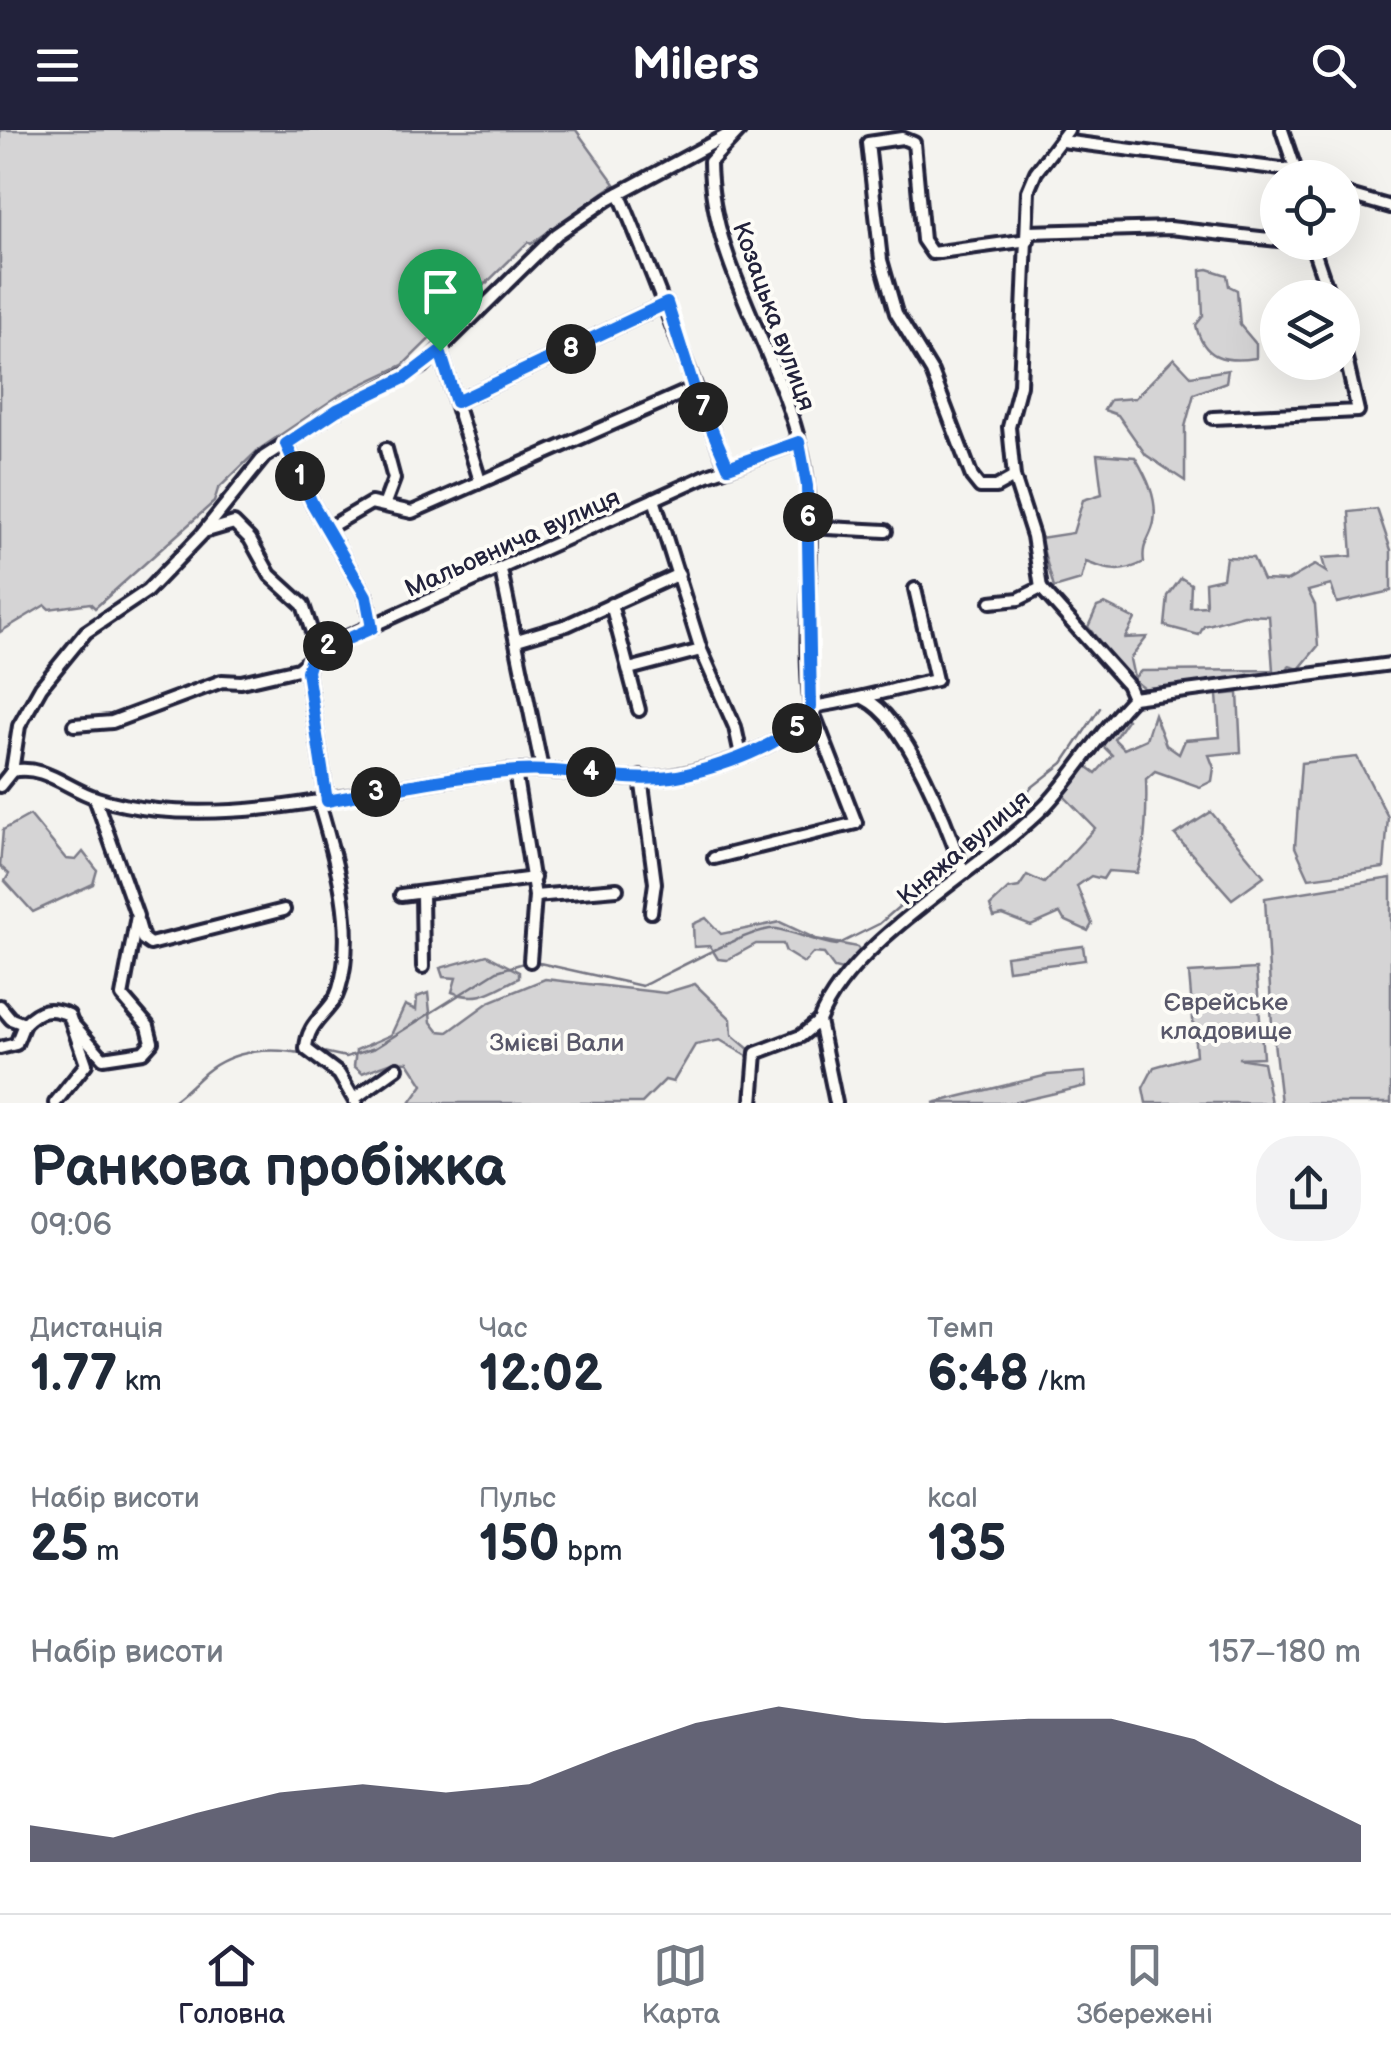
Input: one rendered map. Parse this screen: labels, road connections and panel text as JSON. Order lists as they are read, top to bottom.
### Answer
{
  "streets": {
    "street": ["Козацька вулиця", "Мальовнича вулиця", "Княжа вулиця"]
  },
  "crossings": [
    ["Козацька вулиця", "Мальовнича вулиця"]
  ],
  "parks": ["Єврейське кладовище", "Змієві Вали"],
  "page": {
    "header": "Milers",
    "pins": [
      "8",
      "7",
      "1",
      "6",
      "2",
      "5",
      "4",
      "3"
    ],
    "heading": ["Ранкова пробіжка", "09:06"],
    "stats": [
      ["Дистанція", "1.77 km"],
      ["Час", "12:02"],
      ["Темп", "6:48 /km"],
      ["Набір висоти", "25 m"],
      ["Пульс", "150 bpm"],
      ["kcal", "135"]
    ],
    "chart": ["Набір висоти", "157–180 m"],
    "tabs": ["Головна", "Карта", "Збережені"]
  }
}
